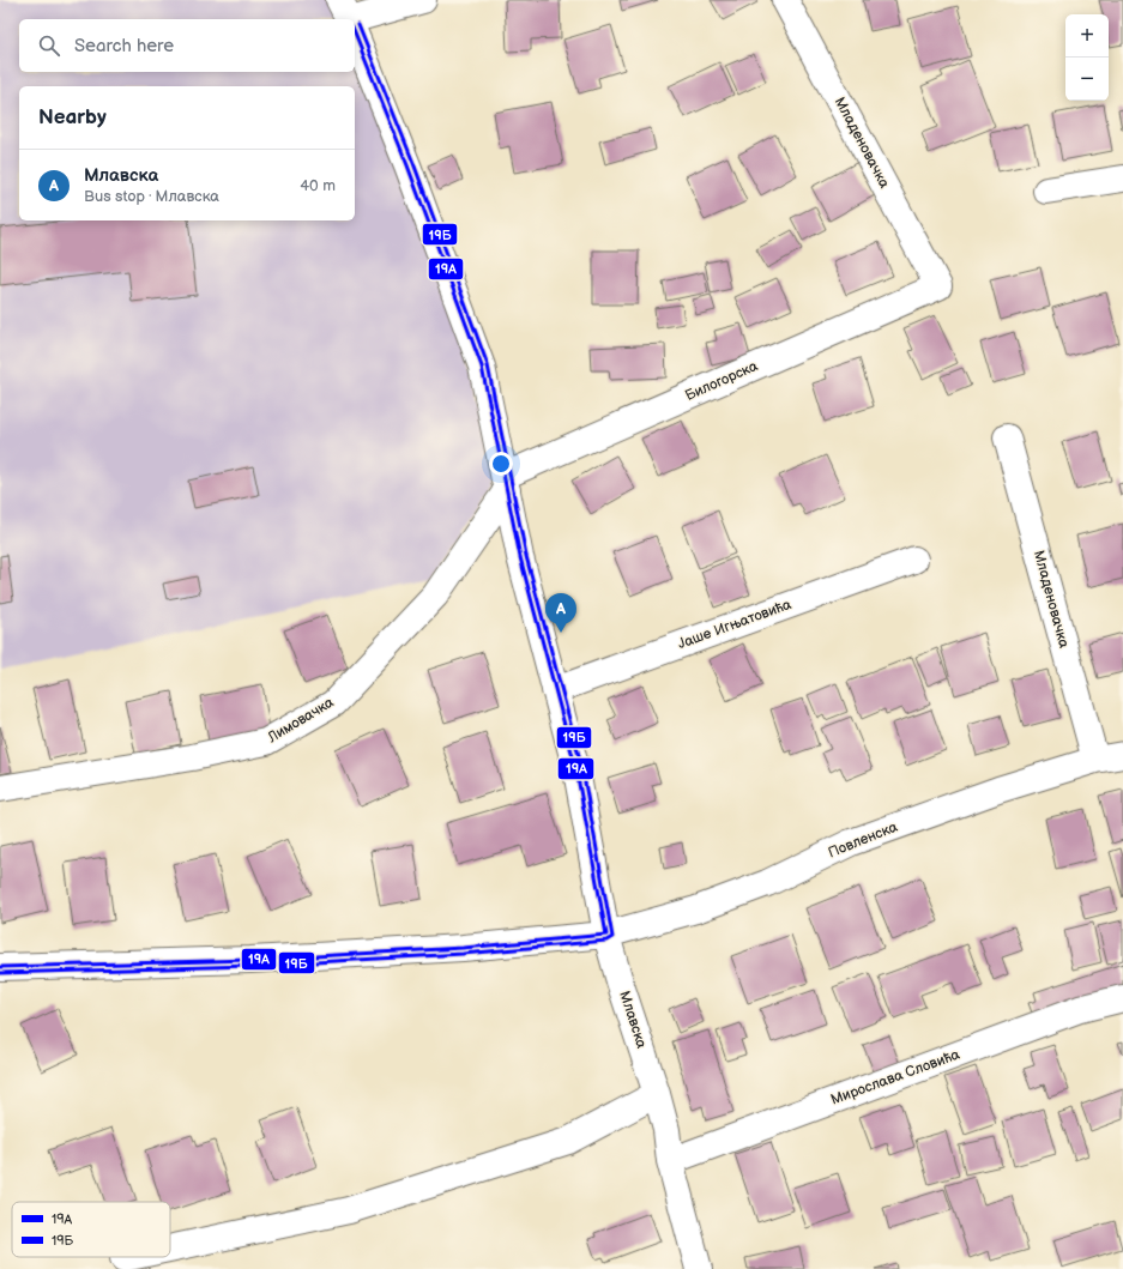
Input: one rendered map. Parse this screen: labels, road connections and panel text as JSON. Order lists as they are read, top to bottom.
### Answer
{
  "streets": {
    "street": [
      "Младеновачка",
      "Билогорска",
      "Јаше Игњатовића",
      "Лимовачка",
      "Повленска",
      "Млавска",
      "Мирослава Словића"
    ]
  },
  "crossings": [
    ["Младеновачка", "Билогорска"],
    ["Младеновачка", "Повленска"],
    ["Билогорска", "Лимовачка"],
    ["Билогорска", "Млавска"],
    ["Јаше Игњатовића", "Млавска"],
    ["Лимовачка", "Млавска"],
    ["Повленска", "Млавска"],
    ["Млавска", "Мирослава Словића"]
  ],
  "lines": ["transit line 19Б", "transit line 19А"],
  "legend": ["19А", "19Б"],
  "page": {
    "map_buttons": ["+", "−"],
    "search": "Search here",
    "heading": "Nearby",
    "list": [
      {
        "mark": "A",
        "name": "Млавска",
        "note": "Bus stop · Млавска",
        "value": "40 m"
      }
    ],
    "pins": "A"
  }
}
